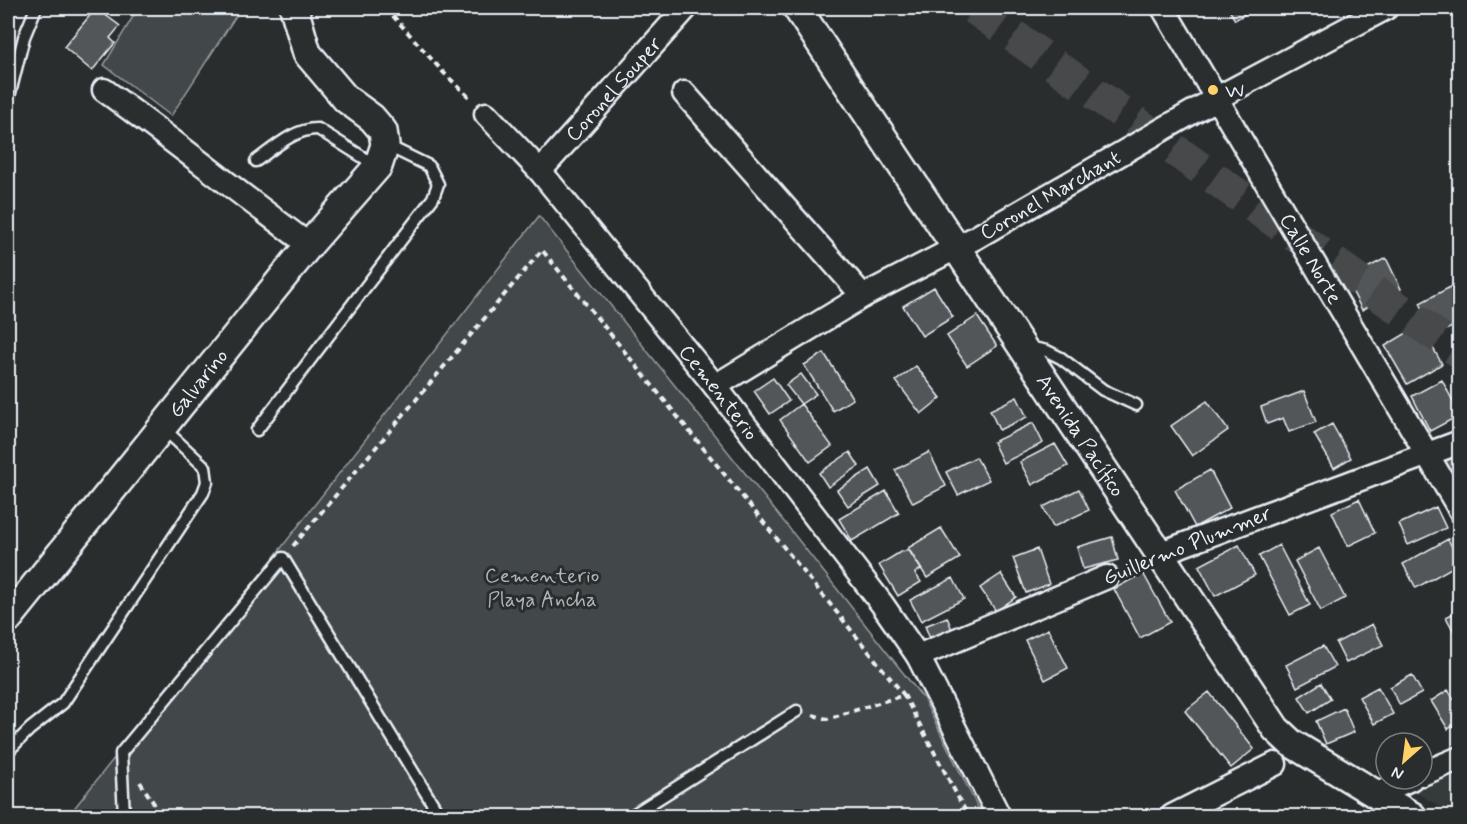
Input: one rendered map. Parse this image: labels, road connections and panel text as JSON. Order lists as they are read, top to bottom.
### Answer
{
  "streets": {
    "street": [
      "Coronel Souper",
      "Coronel Marchant",
      "Calle Norte",
      "Galvarino",
      "Cementerio",
      "Avenida Pacífico",
      "Guillermo Plummer"
    ]
  },
  "crossings": [
    ["Coronel Souper", "Cementerio"],
    ["Coronel Marchant", "Calle Norte"],
    ["Coronel Marchant", "Cementerio"],
    ["Coronel Marchant", "Avenida Pacífico"],
    ["Calle Norte", "Guillermo Plummer"],
    ["Cementerio", "Guillermo Plummer"],
    ["Avenida Pacífico", "Guillermo Plummer"]
  ],
  "parks": ["Cementerio Playa Ancha"],
  "places": ["W"],
  "north": "bottom left"
}
